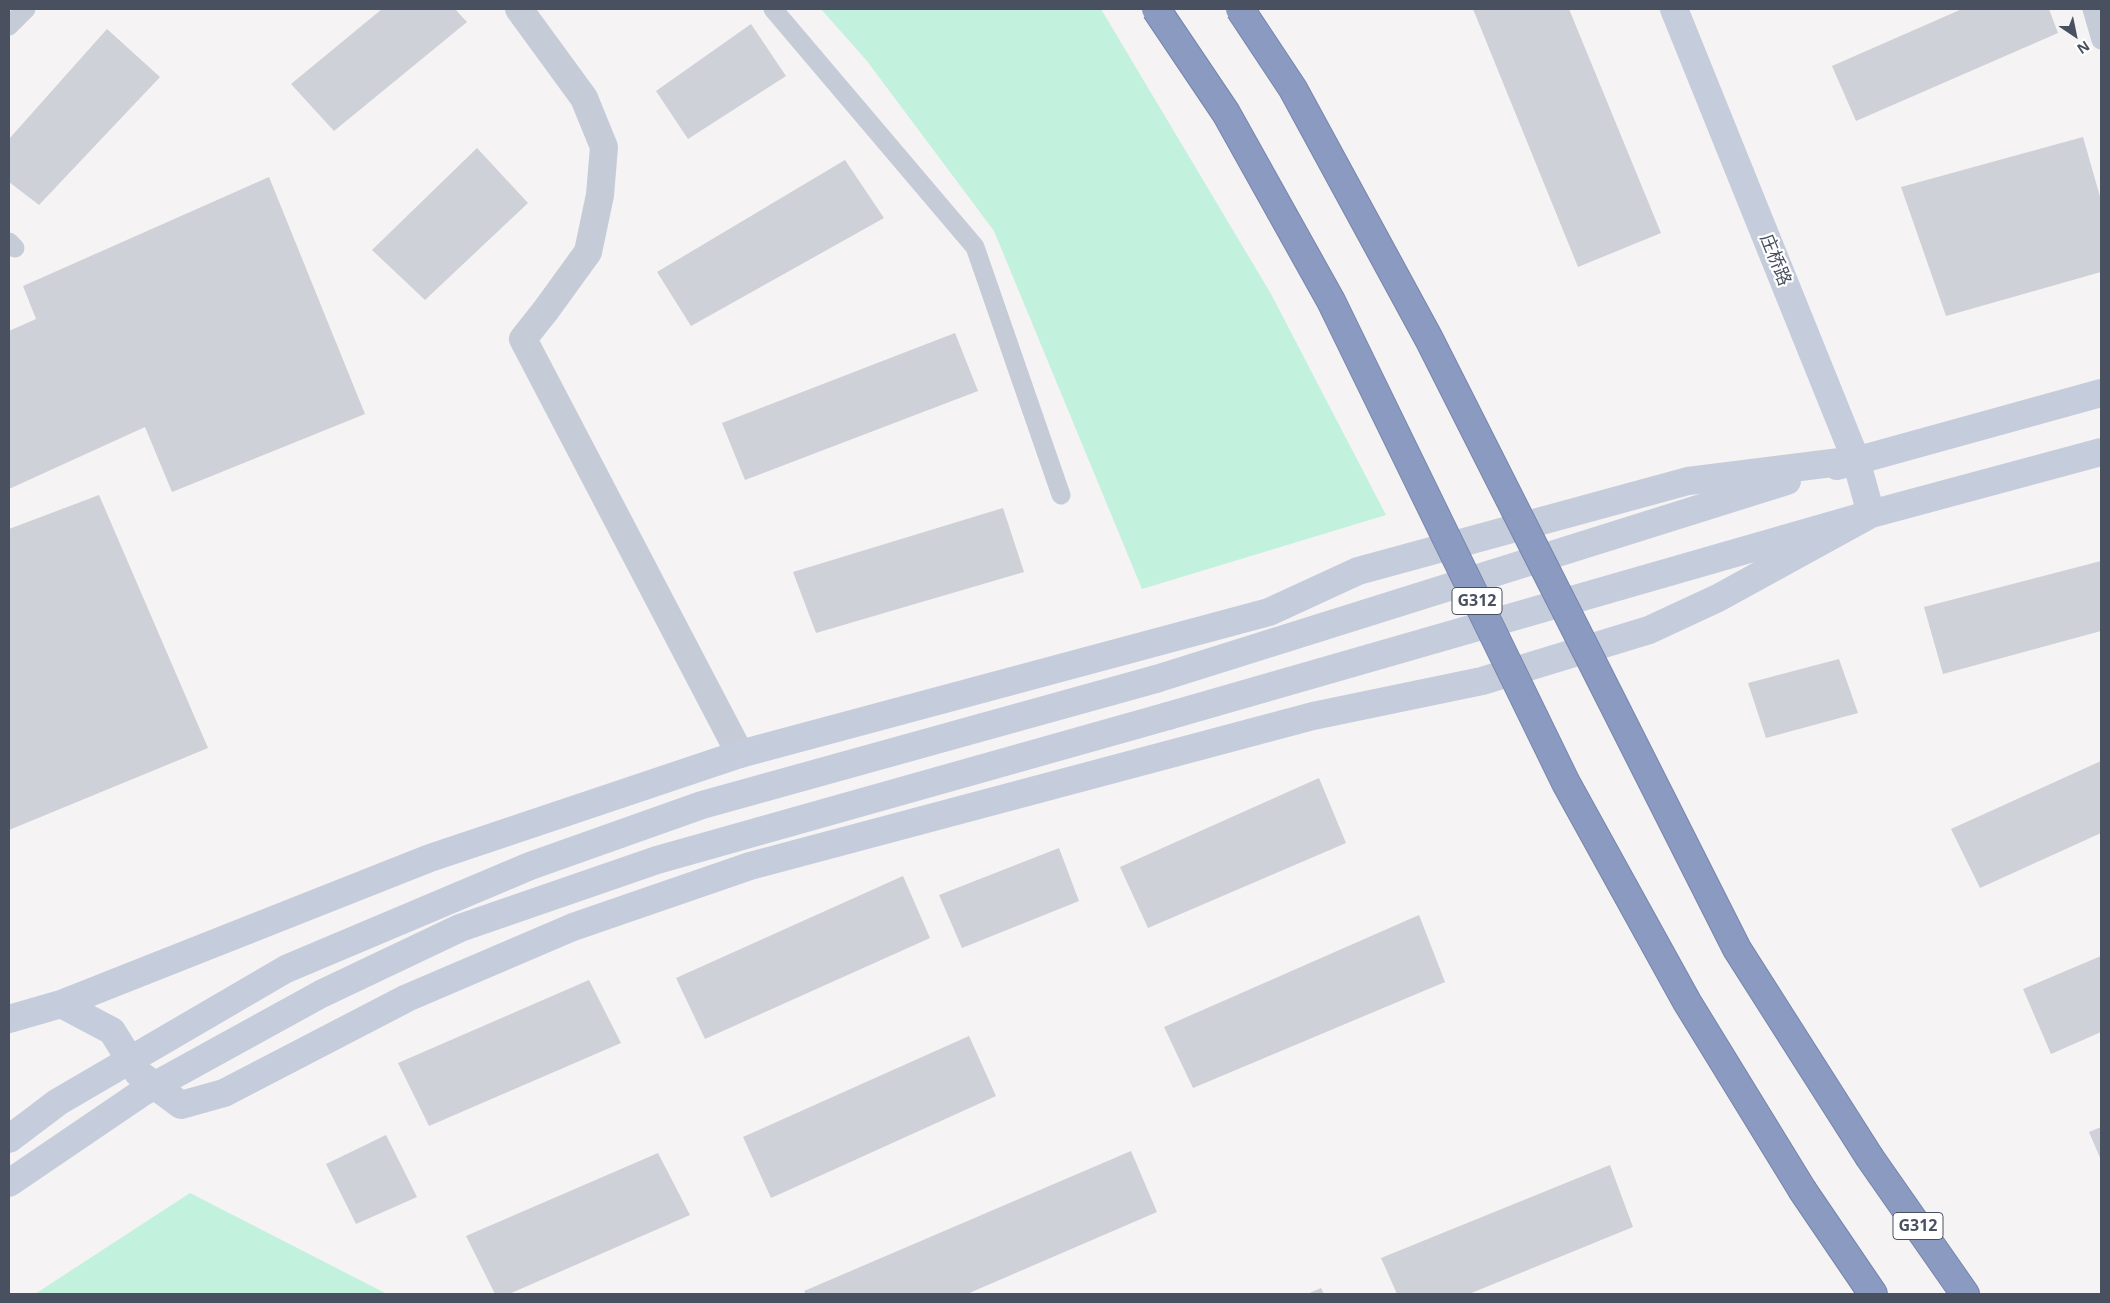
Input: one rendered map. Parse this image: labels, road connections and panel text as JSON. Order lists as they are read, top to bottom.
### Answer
{
  "streets": {
    "highway": ["G312"],
    "main road": ["庄桥路"]
  },
  "north": "bottom right"
}
